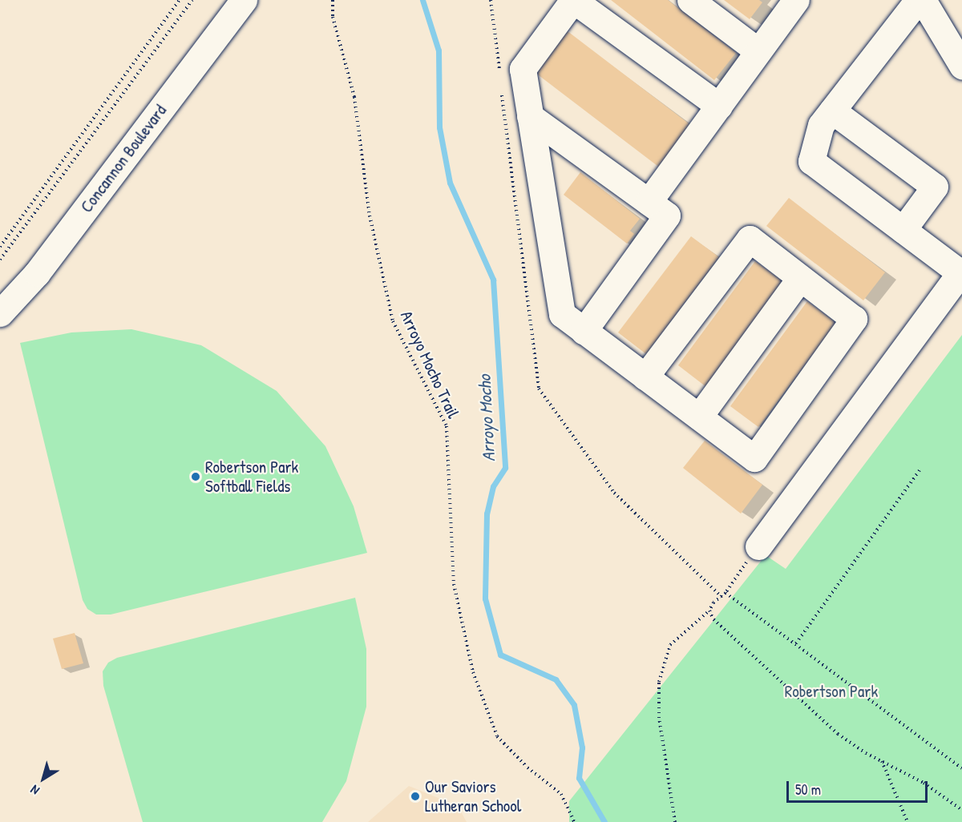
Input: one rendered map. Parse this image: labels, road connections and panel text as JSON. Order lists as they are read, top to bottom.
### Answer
{
  "streets": {
    "main road": ["Concannon Boulevard"],
    "path": ["Arroyo Mocho Trail"]
  },
  "water": ["Arroyo Mocho"],
  "parks": ["Robertson Park"],
  "places": ["Robertson Park Softball Fields", "Our Saviors Lutheran School"],
  "scale_bar": "50 m",
  "north": "bottom left"
}
